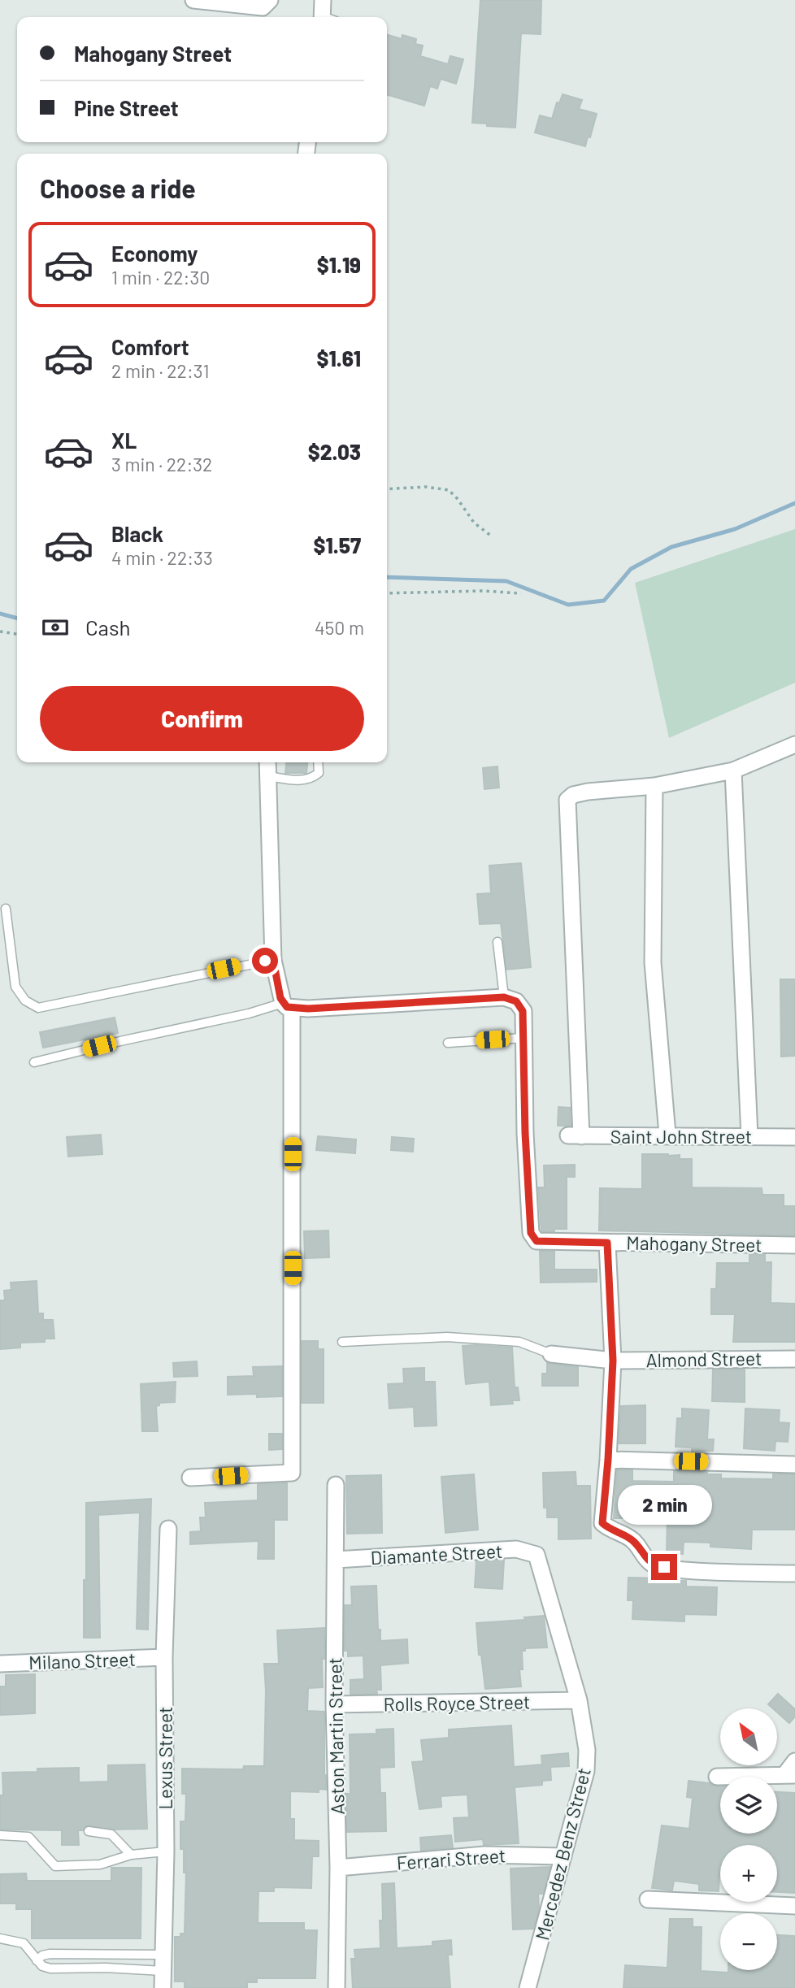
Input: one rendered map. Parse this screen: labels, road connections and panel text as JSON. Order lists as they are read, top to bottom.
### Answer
{
  "streets": {
    "street": [
      "Saint John Street",
      "Mahogany Street",
      "Almond Street",
      "Diamante Street",
      "Milano Street",
      "Rolls Royce Street",
      "Aston Martin Street",
      "Lexus Street",
      "Mercedez Benz Street",
      "Ferrari Street"
    ]
  },
  "crossings": [
    ["Diamante Street", "Aston Martin Street"],
    ["Diamante Street", "Mercedez Benz Street"],
    ["Milano Street", "Lexus Street"],
    ["Rolls Royce Street", "Aston Martin Street"],
    ["Rolls Royce Street", "Mercedez Benz Street"],
    ["Aston Martin Street", "Ferrari Street"],
    ["Mercedez Benz Street", "Ferrari Street"]
  ],
  "north": "top left",
  "page": {
    "banner": ["Mahogany Street", "Pine Street"],
    "heading": "Choose a ride",
    "list": [
      {
        "name": "Economy",
        "note": "1 min · 22:30",
        "value": "$1.19"
      },
      {
        "name": "Comfort",
        "note": "2 min · 22:31",
        "value": "$1.61"
      },
      {
        "name": "XL",
        "note": "3 min · 22:32",
        "value": "$2.03"
      },
      {
        "name": "Black",
        "note": "4 min · 22:33",
        "value": "$1.57"
      }
    ],
    "pay": ["Cash", "450 m"],
    "buttons": "Confirm",
    "bubble": "2 min",
    "map_buttons": ["+", "−"]
  }
}
